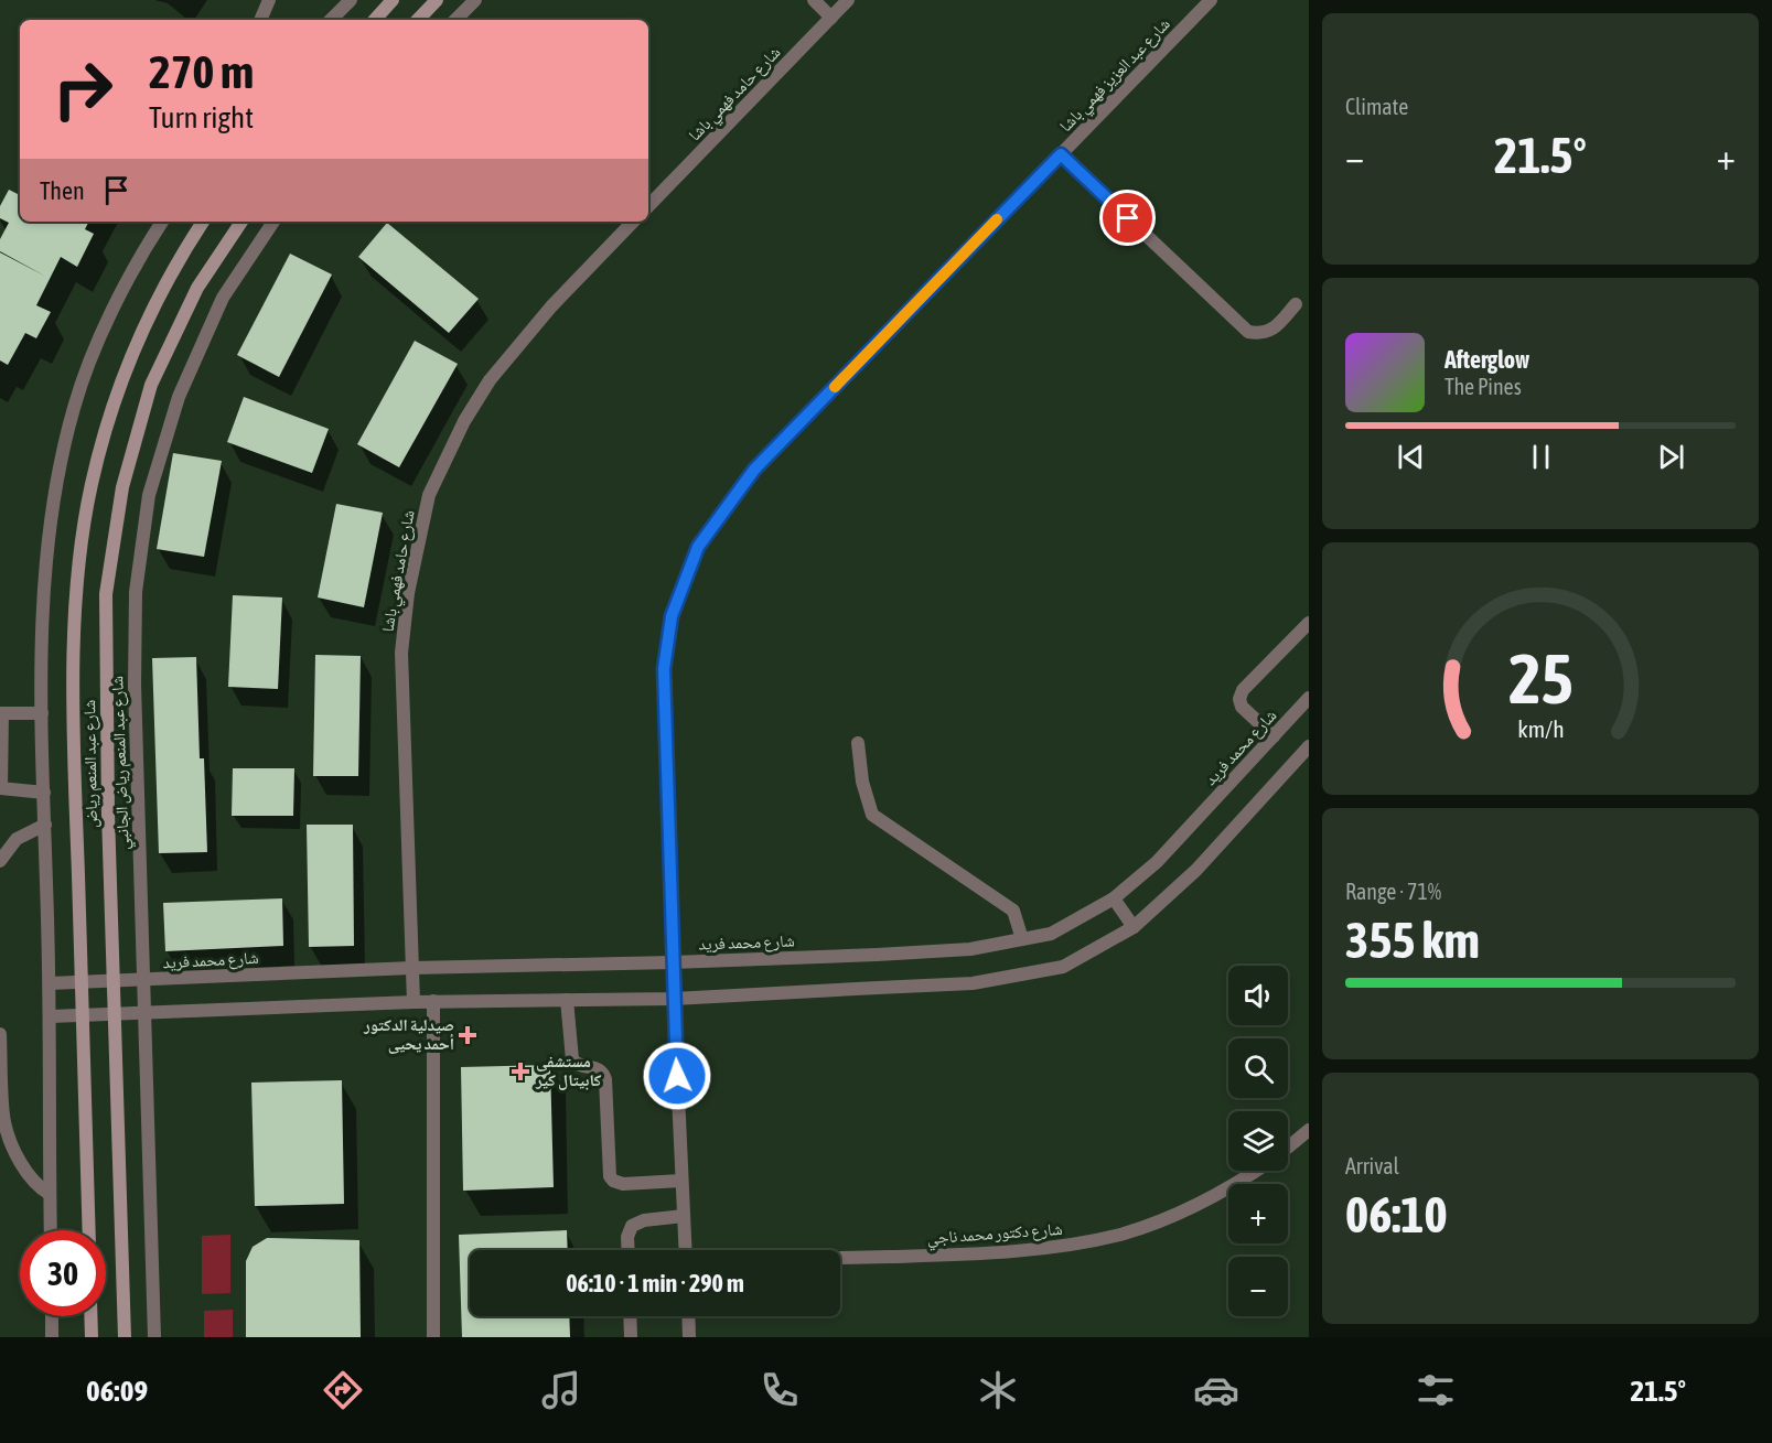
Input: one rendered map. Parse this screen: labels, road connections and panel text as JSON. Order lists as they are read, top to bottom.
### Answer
{
  "streets": {
    "street": [
      "شارع عبد العزيز فهمي باشا",
      "شارع حامد فهمي باشا",
      "شارع محمد فريد",
      "شارع عبد المنعم رياض الجانبي",
      "شارع عبد المنعم رياض",
      "شارع دكتور محمد ناجي"
    ]
  },
  "crossings": [
    ["شارع عبد العزيز فهمي باشا", "شارع محمد فريد"],
    ["شارع حامد فهمي باشا", "شارع محمد فريد"],
    ["شارع محمد فريد", "شارع عبد المنعم رياض الجانبي"],
    ["شارع محمد فريد", "شارع عبد المنعم رياض"]
  ],
  "places": {
    "health": ["صيدلية الدكتور أحمد يحيى", "مستشفى كابيتال كير"]
  },
  "page": {
    "tile": [
      "Climate",
      ["Range · 71%", "355 km"],
      ["Arrival", "06:10"]
    ],
    "turn": ["270 m", "Turn right"],
    "heat": ["−", "21.5°", "+"],
    "then": "Then",
    "song": ["Afterglow", "The Pines"],
    "map_buttons": ["+", "−"],
    "limit": "30",
    "trip": "06:10 · 1 min · 290 m",
    "tabs": ["06:09", "21.5°"],
    "gauge": ["25", "km/h"]
  }
}
